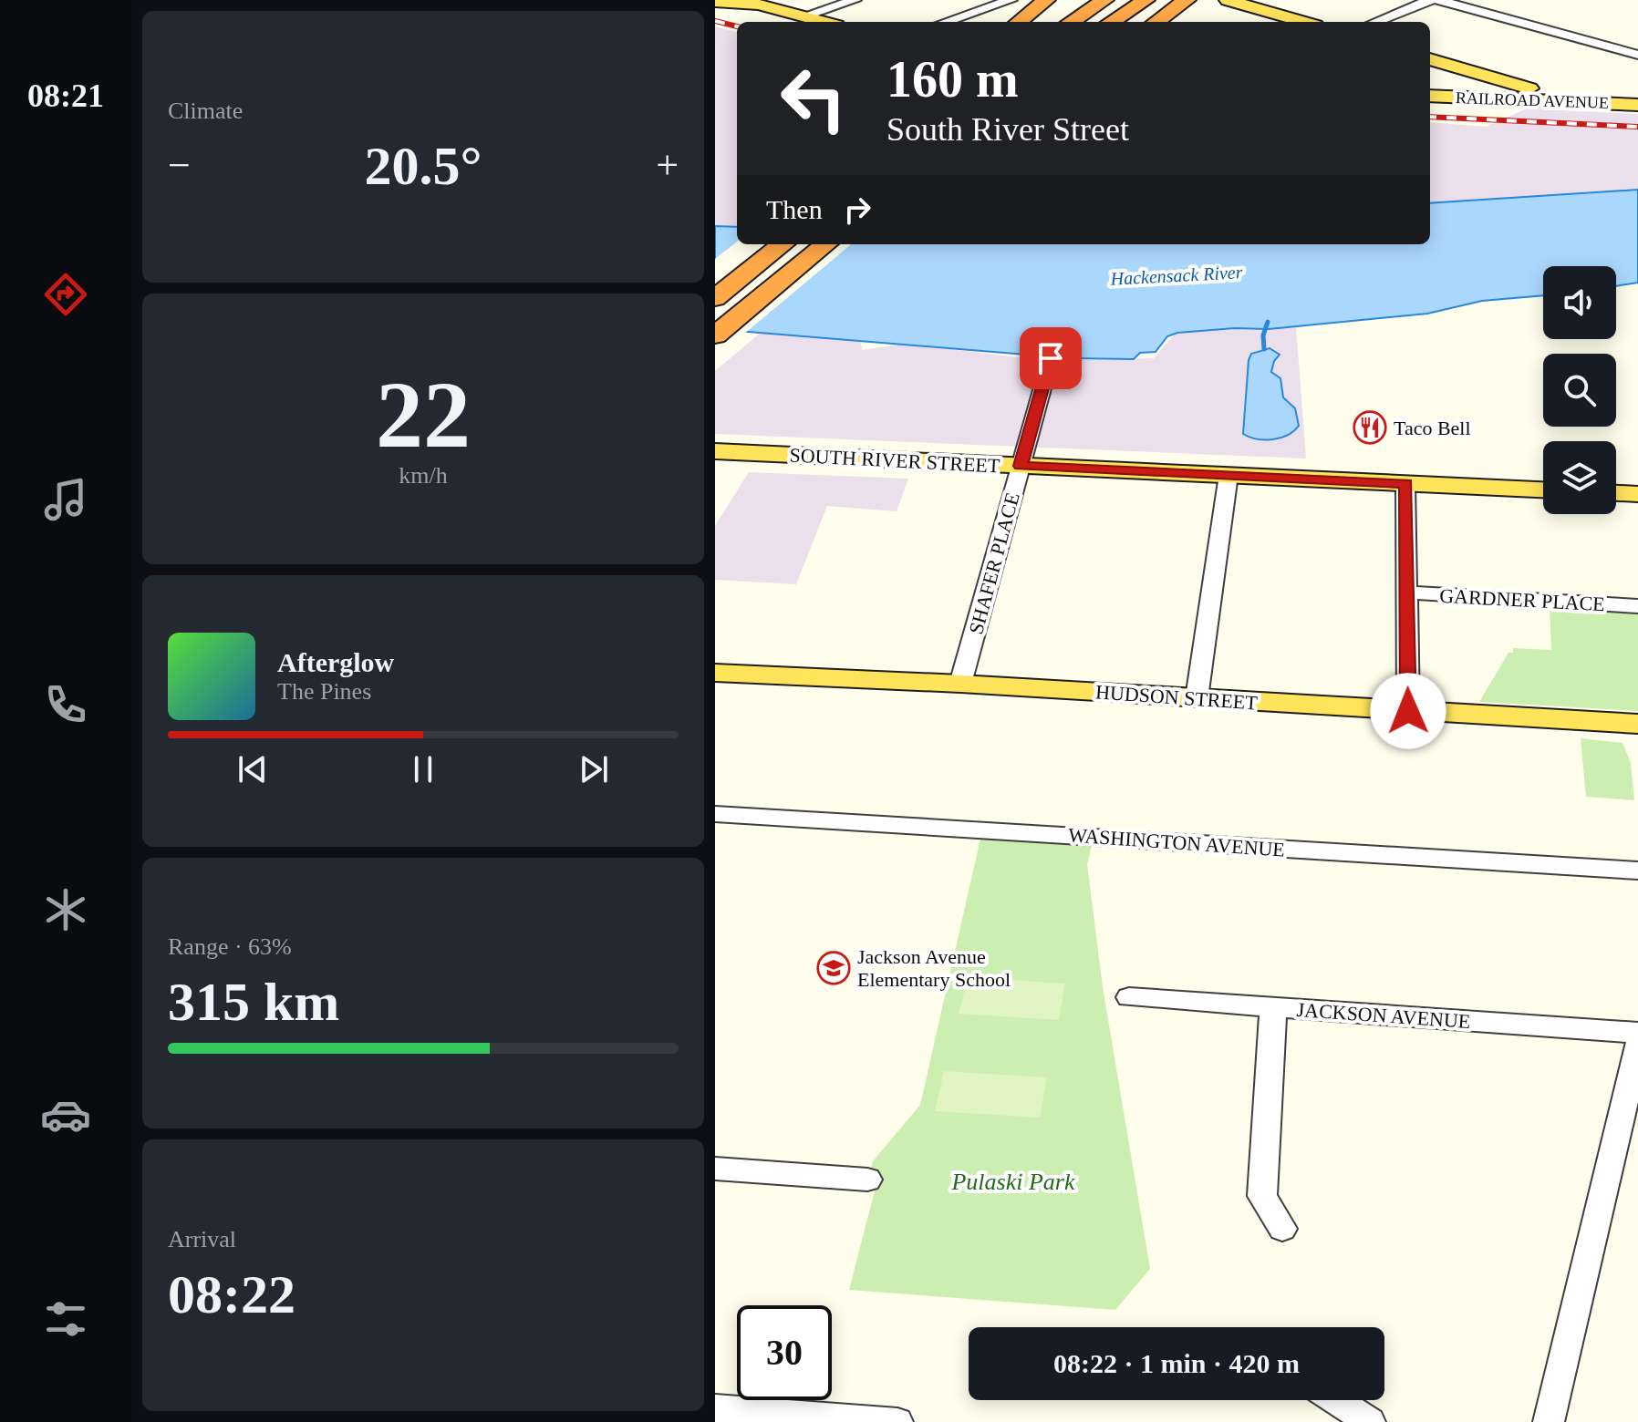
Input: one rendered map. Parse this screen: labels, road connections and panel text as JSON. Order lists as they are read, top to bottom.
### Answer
{
  "streets": {
    "main road": ["RAILROAD AVENUE", "SOUTH RIVER STREET", "HUDSON STREET"],
    "street": [
      "SHAFER PLACE",
      "GARDNER PLACE",
      "WASHINGTON AVENUE",
      "JACKSON AVENUE"
    ]
  },
  "crossings": [
    ["SOUTH RIVER STREET", "SHAFER PLACE"],
    ["SHAFER PLACE", "HUDSON STREET"]
  ],
  "water": ["Hackensack River"],
  "parks": ["Pulaski Park"],
  "places": {
    "restaurant": ["Taco Bell"],
    "school or university": ["Jackson Avenue Elementary School"]
  },
  "page": {
    "tabs": "08:21",
    "tile": [
      "Climate",
      ["22", "km/h"],
      ["Range · 63%", "315 km"],
      ["Arrival", "08:22"]
    ],
    "turn": ["160 m", "South River Street"],
    "heat": ["−", "20.5°", "+"],
    "then": "Then",
    "song": ["Afterglow", "The Pines"],
    "limit": "30",
    "trip": "08:22 · 1 min · 420 m"
  }
}
